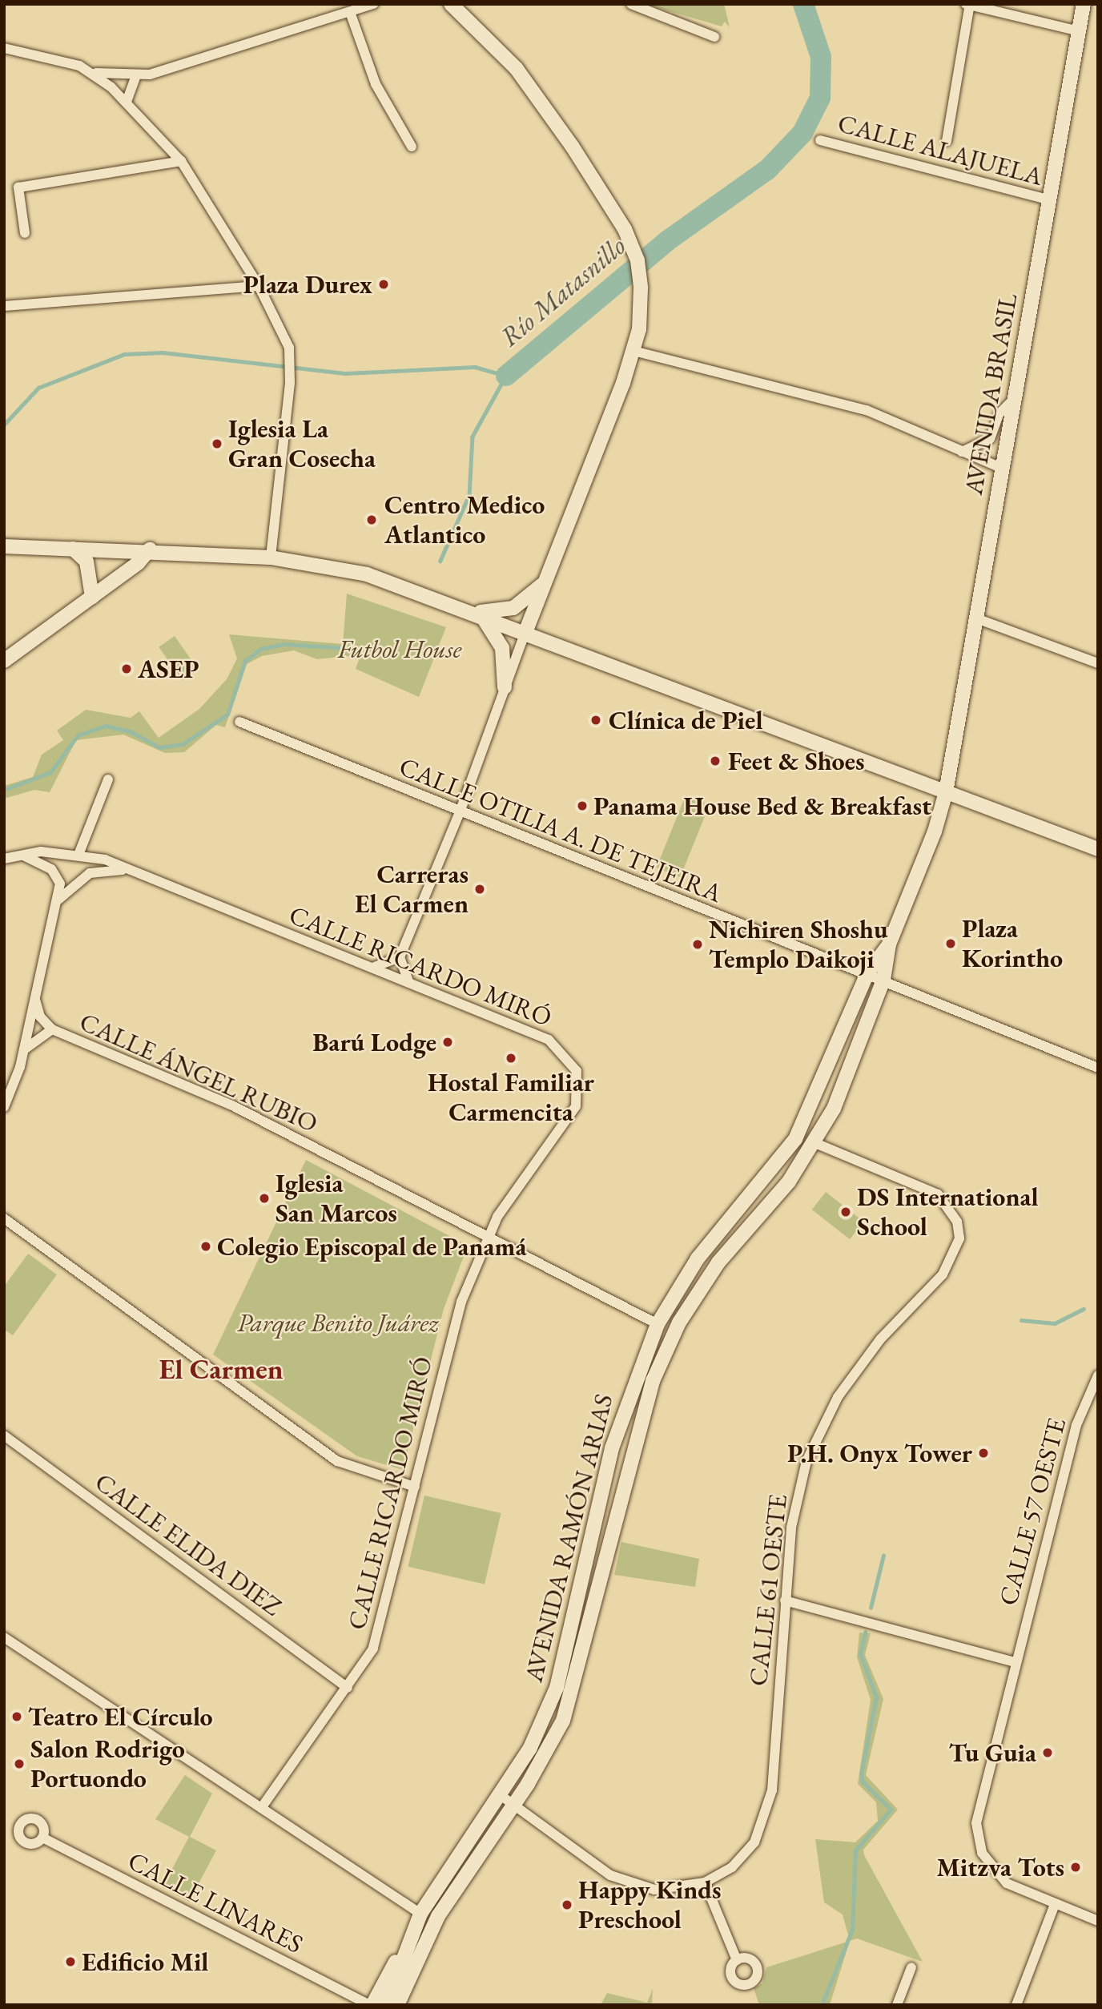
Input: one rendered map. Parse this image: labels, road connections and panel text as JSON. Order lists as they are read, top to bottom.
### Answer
{
  "streets": {
    "main road": ["AVENIDA BRASIL", "AVENIDA RAMÓN ARIAS"],
    "street": [
      "CALLE ALAJUELA",
      "CALLE OTILIA A. DE TEJEIRA",
      "CALLE RICARDO MIRÓ",
      "CALLE ÁNGEL RUBIO",
      "CALLE 57 OESTE",
      "CALLE ELIDA DIEZ",
      "CALLE 61 OESTE",
      "CALLE LINARES"
    ]
  },
  "crossings": [
    ["CALLE ALAJUELA", "AVENIDA BRASIL"],
    ["AVENIDA BRASIL", "AVENIDA RAMÓN ARIAS"],
    ["CALLE OTILIA A. DE TEJEIRA", "AVENIDA RAMÓN ARIAS"],
    ["CALLE RICARDO MIRÓ", "CALLE ÁNGEL RUBIO"],
    ["CALLE RICARDO MIRÓ", "CALLE ELIDA DIEZ"],
    ["CALLE ÁNGEL RUBIO", "AVENIDA RAMÓN ARIAS"],
    ["AVENIDA RAMÓN ARIAS", "CALLE 61 OESTE"]
  ],
  "districts": ["El Carmen"],
  "water": ["Río Matasnillo"],
  "parks": ["Futbol House", "Parque Benito Juárez"],
  "places": [
    "Plaza Durex",
    "Iglesia La Gran Cosecha",
    "Centro Medico Atlantico",
    "ASEP",
    "Clínica de Piel",
    "Feet & Shoes",
    "Panama House Bed & Breakfast",
    "Carreras El Carmen",
    "Plaza Korintho",
    "Nichiren Shoshu Templo Daikoji",
    "Barú Lodge",
    "Hostal Familiar Carmencita",
    "Iglesia San Marcos",
    "DS International School",
    "Colegio Episcopal de Panamá",
    "P.H. Onyx Tower",
    "Teatro El Círculo",
    "Tu Guia",
    "Salon Rodrigo Portuondo",
    "Mitzva Tots",
    "Happy Kinds Preschool",
    "Edificio Mil"
  ]
}
